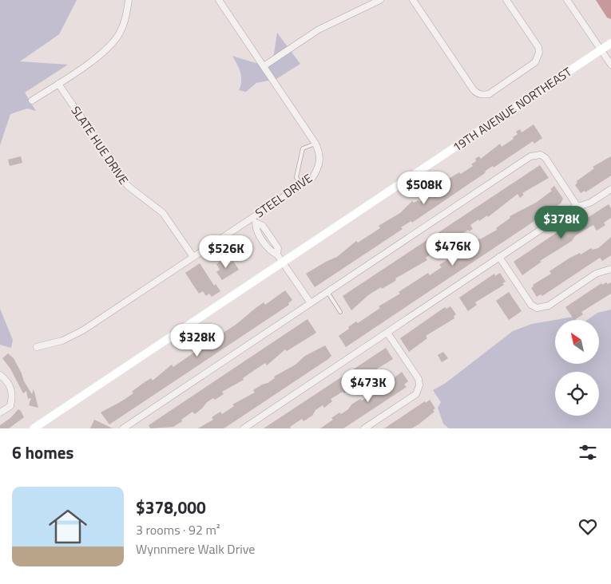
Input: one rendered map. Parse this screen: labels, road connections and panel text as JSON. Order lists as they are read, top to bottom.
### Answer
{
  "streets": {
    "street": ["19TH AVENUE NORTHEAST", "SLATE HUE DRIVE", "STEEL DRIVE"]
  },
  "crossings": [
    ["SLATE HUE DRIVE", "STEEL DRIVE"]
  ],
  "north": "top left",
  "page": {
    "price": [
      "$508K",
      "$378K",
      "$476K",
      "$526K",
      "$328K",
      "$473K"
    ],
    "heading": "6 homes",
    "list": [
      {
        "name": "$378,000",
        "note": "3 rooms · 92 m² · Wynnmere Walk Drive"
      }
    ]
  }
}
